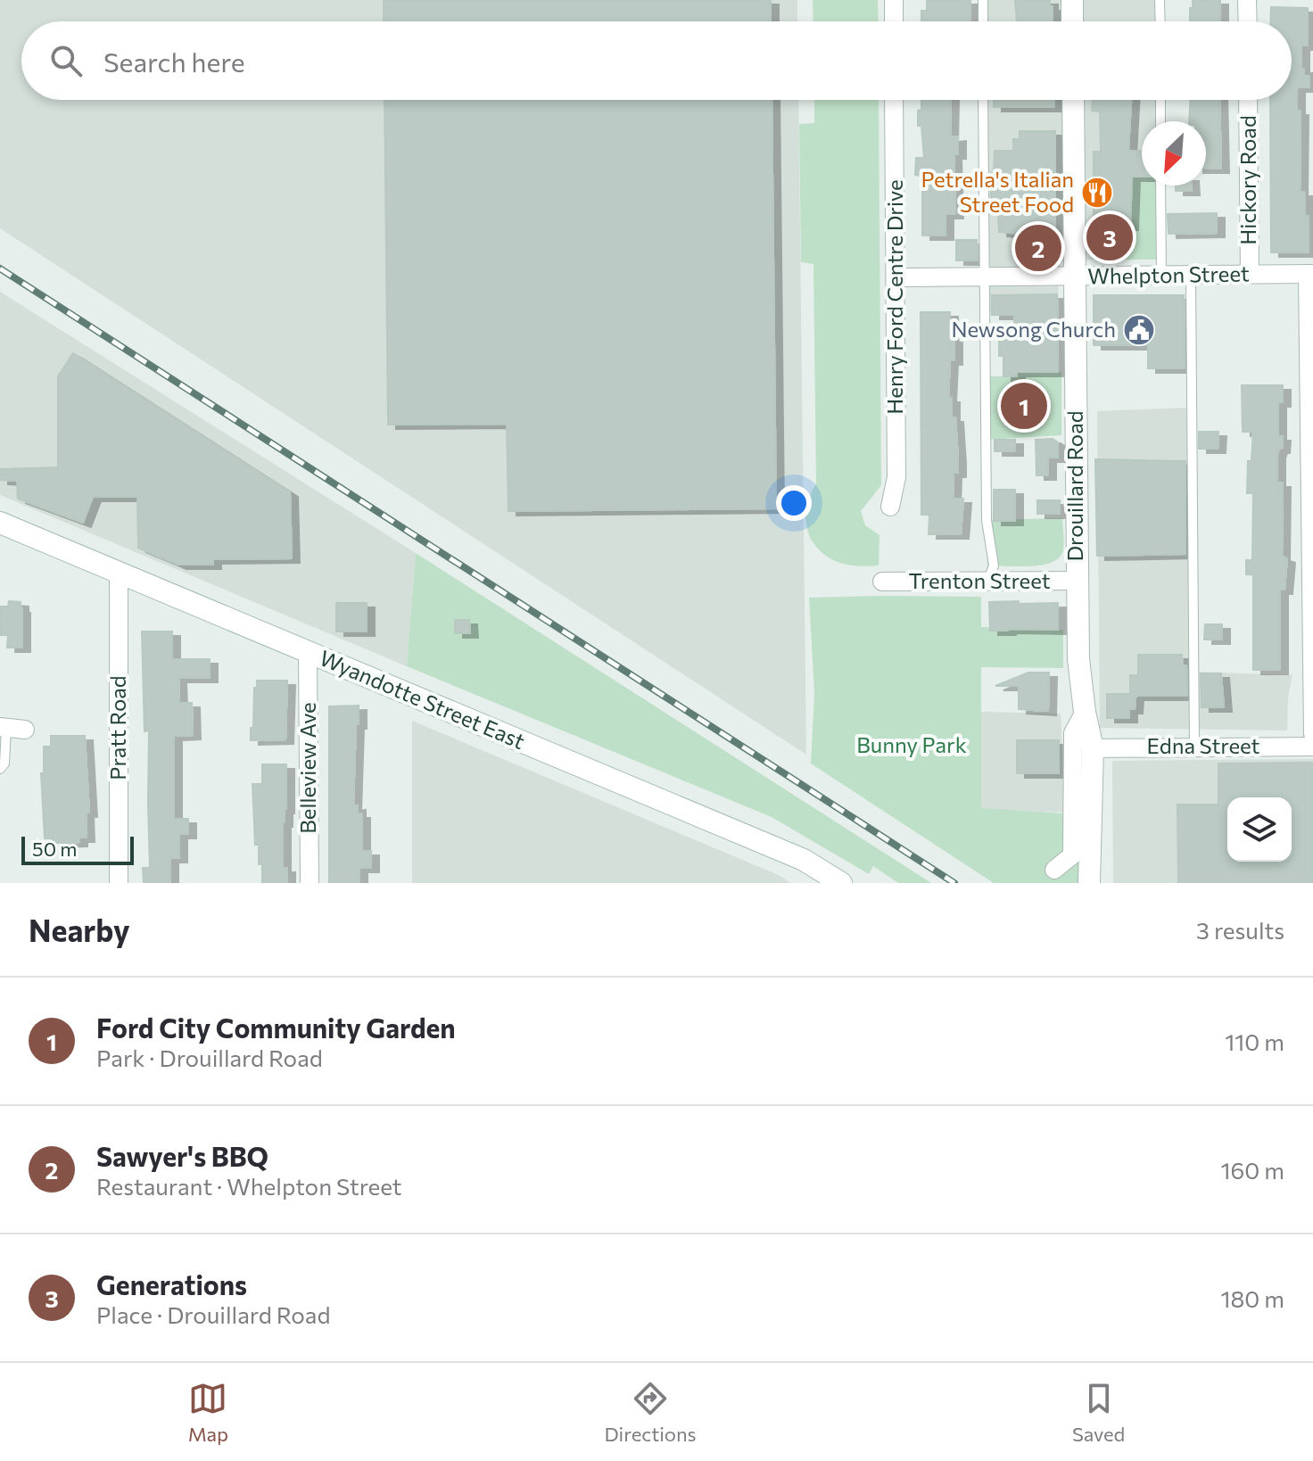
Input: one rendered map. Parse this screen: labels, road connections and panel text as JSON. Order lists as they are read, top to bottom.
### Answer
{
  "streets": {
    "main road": ["Drouillard Road", "Wyandotte Street East"],
    "street": [
      "Hickory Road",
      "Whelpton Street",
      "Henry Ford Centre Drive",
      "Trenton Street",
      "Pratt Road",
      "Edna Street",
      "Belleview Ave"
    ]
  },
  "crossings": [
    ["Hickory Road", "Whelpton Street"],
    ["Whelpton Street", "Henry Ford Centre Drive"],
    ["Whelpton Street", "Drouillard Road"],
    ["Drouillard Road", "Trenton Street"],
    ["Drouillard Road", "Edna Street"],
    ["Wyandotte Street East", "Pratt Road"],
    ["Wyandotte Street East", "Belleview Ave"]
  ],
  "parks": ["Bunny Park"],
  "places": {
    "restaurant": ["Petrella's Italian Street Food"],
    "public building": ["Newsong Church"]
  },
  "scale_bar": "50 m",
  "north": "bottom left",
  "page": {
    "search": "Search here",
    "pins": ["3", "2", "1"],
    "scale": "50 m",
    "heading": ["Nearby", "3 results"],
    "list": [
      {
        "mark": "1",
        "name": "Ford City Community Garden",
        "note": "Park · Drouillard Road",
        "value": "110 m"
      },
      {
        "mark": "2",
        "name": "Sawyer's BBQ",
        "note": "Restaurant · Whelpton Street",
        "value": "160 m"
      },
      {
        "mark": "3",
        "name": "Generations",
        "note": "Place · Drouillard Road",
        "value": "180 m"
      }
    ],
    "nav": ["Map", "Directions", "Saved"]
  }
}
